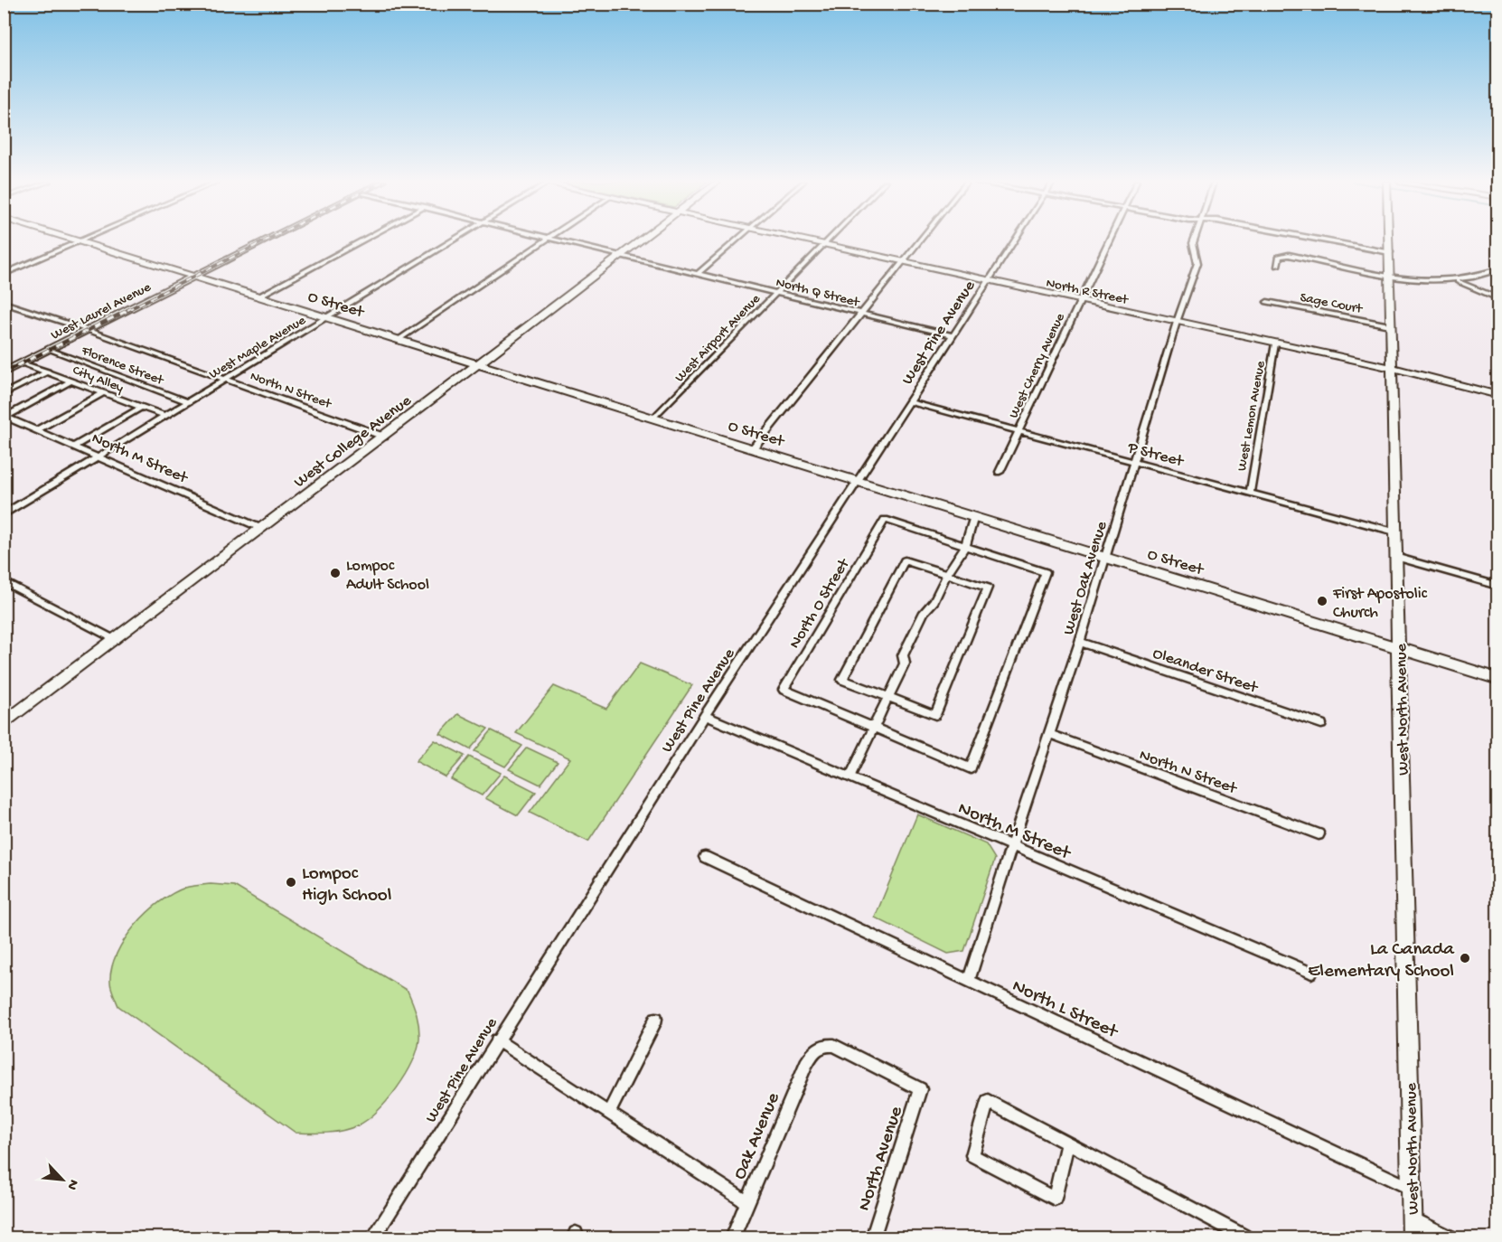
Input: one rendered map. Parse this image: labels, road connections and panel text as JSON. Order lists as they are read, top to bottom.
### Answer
{
  "streets": {
    "street": [
      "North R Street",
      "North Q Street",
      "Sage Court",
      "O Street",
      "West Laurel Avenue",
      "West Pine Avenue",
      "West Airport Avenue",
      "West Maple Avenue",
      "Florence Street",
      "West Cherry Avenue",
      "City Alley",
      "North N Street",
      "West Lemon Avenue",
      "West College Avenue",
      "P Street",
      "North M Street",
      "West Oak Avenue",
      "North O Street",
      "Oleander Street",
      "West North Avenue",
      "North L Street",
      "Oak Avenue",
      "North Avenue"
    ]
  },
  "crossings": [
    ["North R Street", "West Pine Avenue"],
    ["North R Street", "West Airport Avenue"],
    ["North R Street", "West Cherry Avenue"],
    ["North R Street", "West Lemon Avenue"],
    ["North R Street", "West Oak Avenue"],
    ["North R Street", "West North Avenue"],
    ["North Q Street", "West Pine Avenue"],
    ["North Q Street", "West Airport Avenue"],
    ["North Q Street", "West College Avenue"],
    ["Sage Court", "West North Avenue"],
    ["O Street", "West Laurel Avenue"],
    ["O Street", "West Pine Avenue"],
    ["O Street", "West Airport Avenue"],
    ["O Street", "West Maple Avenue"],
    ["O Street", "West College Avenue"],
    ["O Street", "West Oak Avenue"],
    ["O Street", "West North Avenue"],
    ["West Laurel Avenue", "Florence Street"],
    ["West Laurel Avenue", "City Alley"],
    ["West Laurel Avenue", "North N Street"],
    ["West Pine Avenue", "P Street"],
    ["West Pine Avenue", "North M Street"],
    ["West Maple Avenue", "Florence Street"],
    ["West Maple Avenue", "City Alley"],
    ["West Maple Avenue", "North N Street"],
    ["West Maple Avenue", "North M Street"],
    ["West Cherry Avenue", "P Street"],
    ["North N Street", "West College Avenue"],
    ["North N Street", "West Oak Avenue"],
    ["West Lemon Avenue", "P Street"],
    ["West College Avenue", "North M Street"],
    ["P Street", "West Oak Avenue"],
    ["P Street", "West North Avenue"],
    ["North M Street", "West Oak Avenue"],
    ["West Oak Avenue", "Oleander Street"],
    ["West Oak Avenue", "North L Street"],
    ["West North Avenue", "North L Street"],
    ["Oak Avenue", "North Avenue"]
  ],
  "places": [
    "Lompoc Adult School",
    "First Apostolic Church",
    "Lompoc High School",
    "La Canada Elementary School"
  ],
  "north": "bottom right"
}
